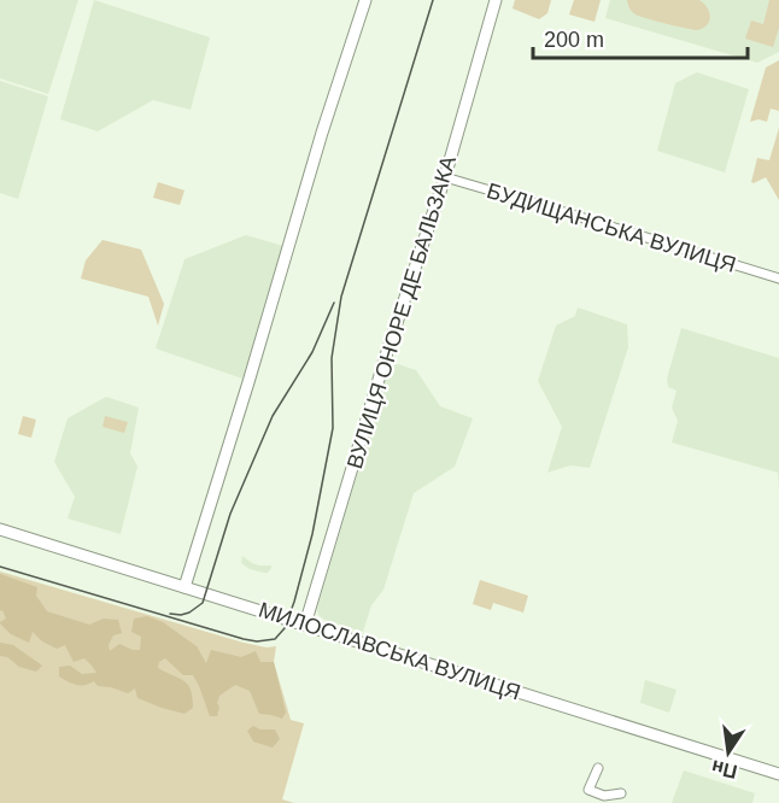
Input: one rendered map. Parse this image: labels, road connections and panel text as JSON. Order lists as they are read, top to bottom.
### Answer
{
  "streets": {
    "street": ["БУДИЩАНСЬКА ВУЛИЦЯ", "ВУЛИЦЯ ОНОРЕ ДЕ БАЛЬЗАКА", "МИЛОСЛАВСЬКА ВУЛИЦЯ"]
  },
  "crossings": [
    ["БУДИЩАНСЬКА ВУЛИЦЯ", "ВУЛИЦЯ ОНОРЕ ДЕ БАЛЬЗАКА"],
    ["ВУЛИЦЯ ОНОРЕ ДЕ БАЛЬЗАКА", "МИЛОСЛАВСЬКА ВУЛИЦЯ"]
  ],
  "scale_bar": "200 m",
  "north": "bottom"
}
